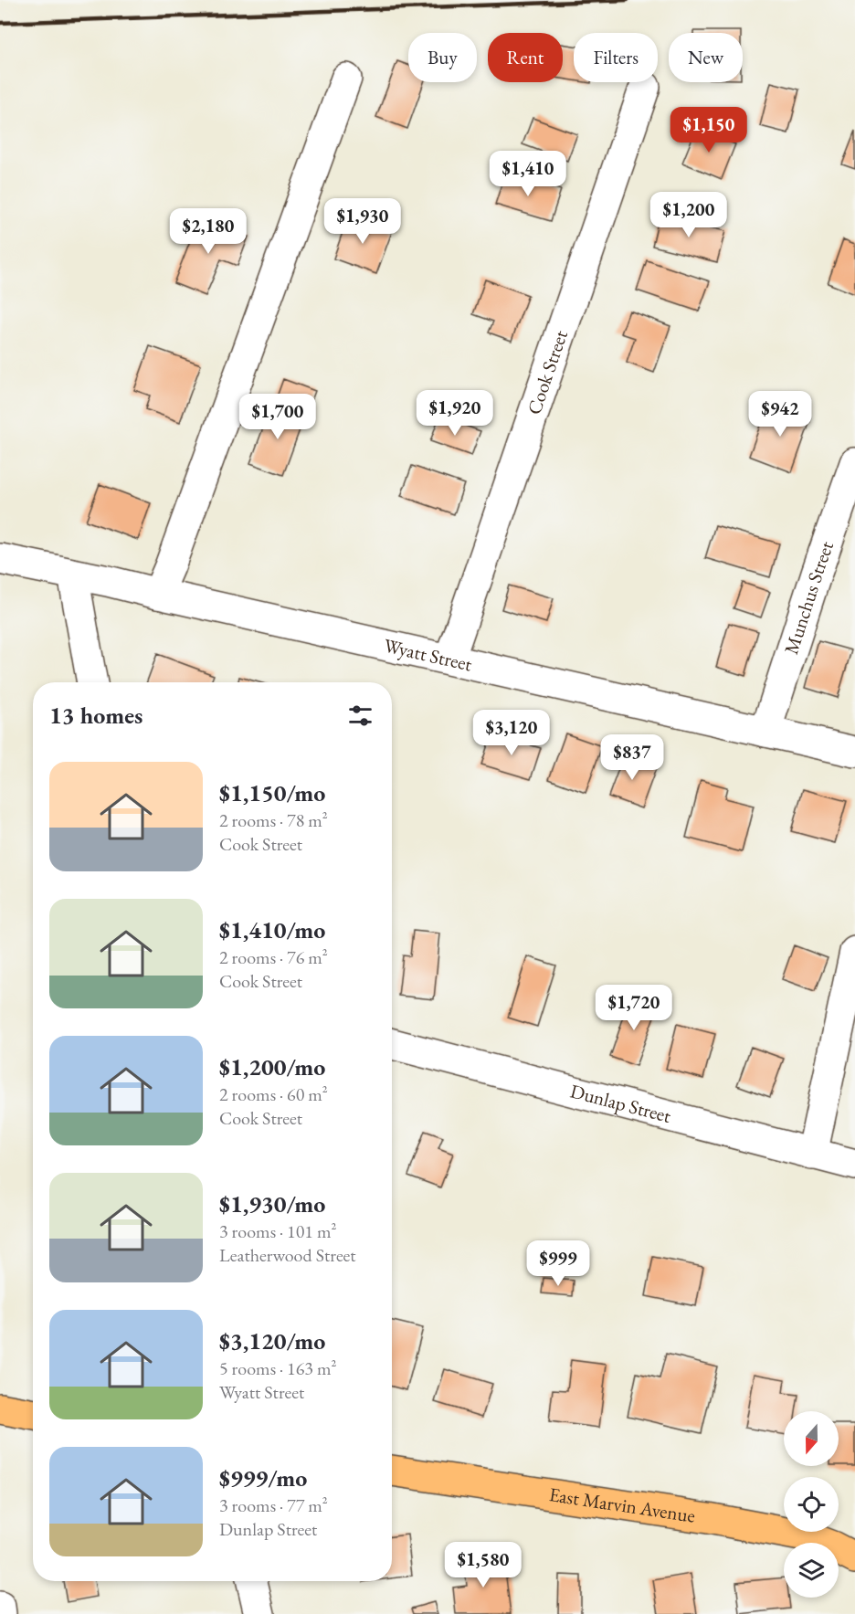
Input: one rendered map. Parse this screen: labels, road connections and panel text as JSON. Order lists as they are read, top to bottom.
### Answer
{
  "streets": {
    "main road": ["East Marvin Avenue"],
    "street": [
      "Cook Street",
      "Munchus Street",
      "Wyatt Street",
      "Dunlap Street"
    ]
  },
  "crossings": [
    ["Cook Street", "Wyatt Street"],
    ["Munchus Street", "Wyatt Street"]
  ],
  "north": "bottom",
  "page": {
    "chip": [
      "Buy",
      "Rent",
      "Filters",
      "New"
    ],
    "price": [
      "$1,150",
      "$1,410",
      "$1,200",
      "$1,930",
      "$2,180",
      "$1,920",
      "$942",
      "$1,700",
      "$3,120",
      "$837",
      "$1,720",
      "$999",
      "$1,580"
    ],
    "heading": "13 homes",
    "list": [
      {
        "name": "$1,150/mo",
        "note": "2 rooms · 78 m² · Cook Street"
      },
      {
        "name": "$1,410/mo",
        "note": "2 rooms · 76 m² · Cook Street"
      },
      {
        "name": "$1,200/mo",
        "note": "2 rooms · 60 m² · Cook Street"
      },
      {
        "name": "$1,930/mo",
        "note": "3 rooms · 101 m² · Leatherwood Street"
      },
      {
        "name": "$3,120/mo",
        "note": "5 rooms · 163 m² · Wyatt Street"
      },
      {
        "name": "$999/mo",
        "note": "3 rooms · 77 m² · Dunlap Street"
      }
    ]
  }
}
